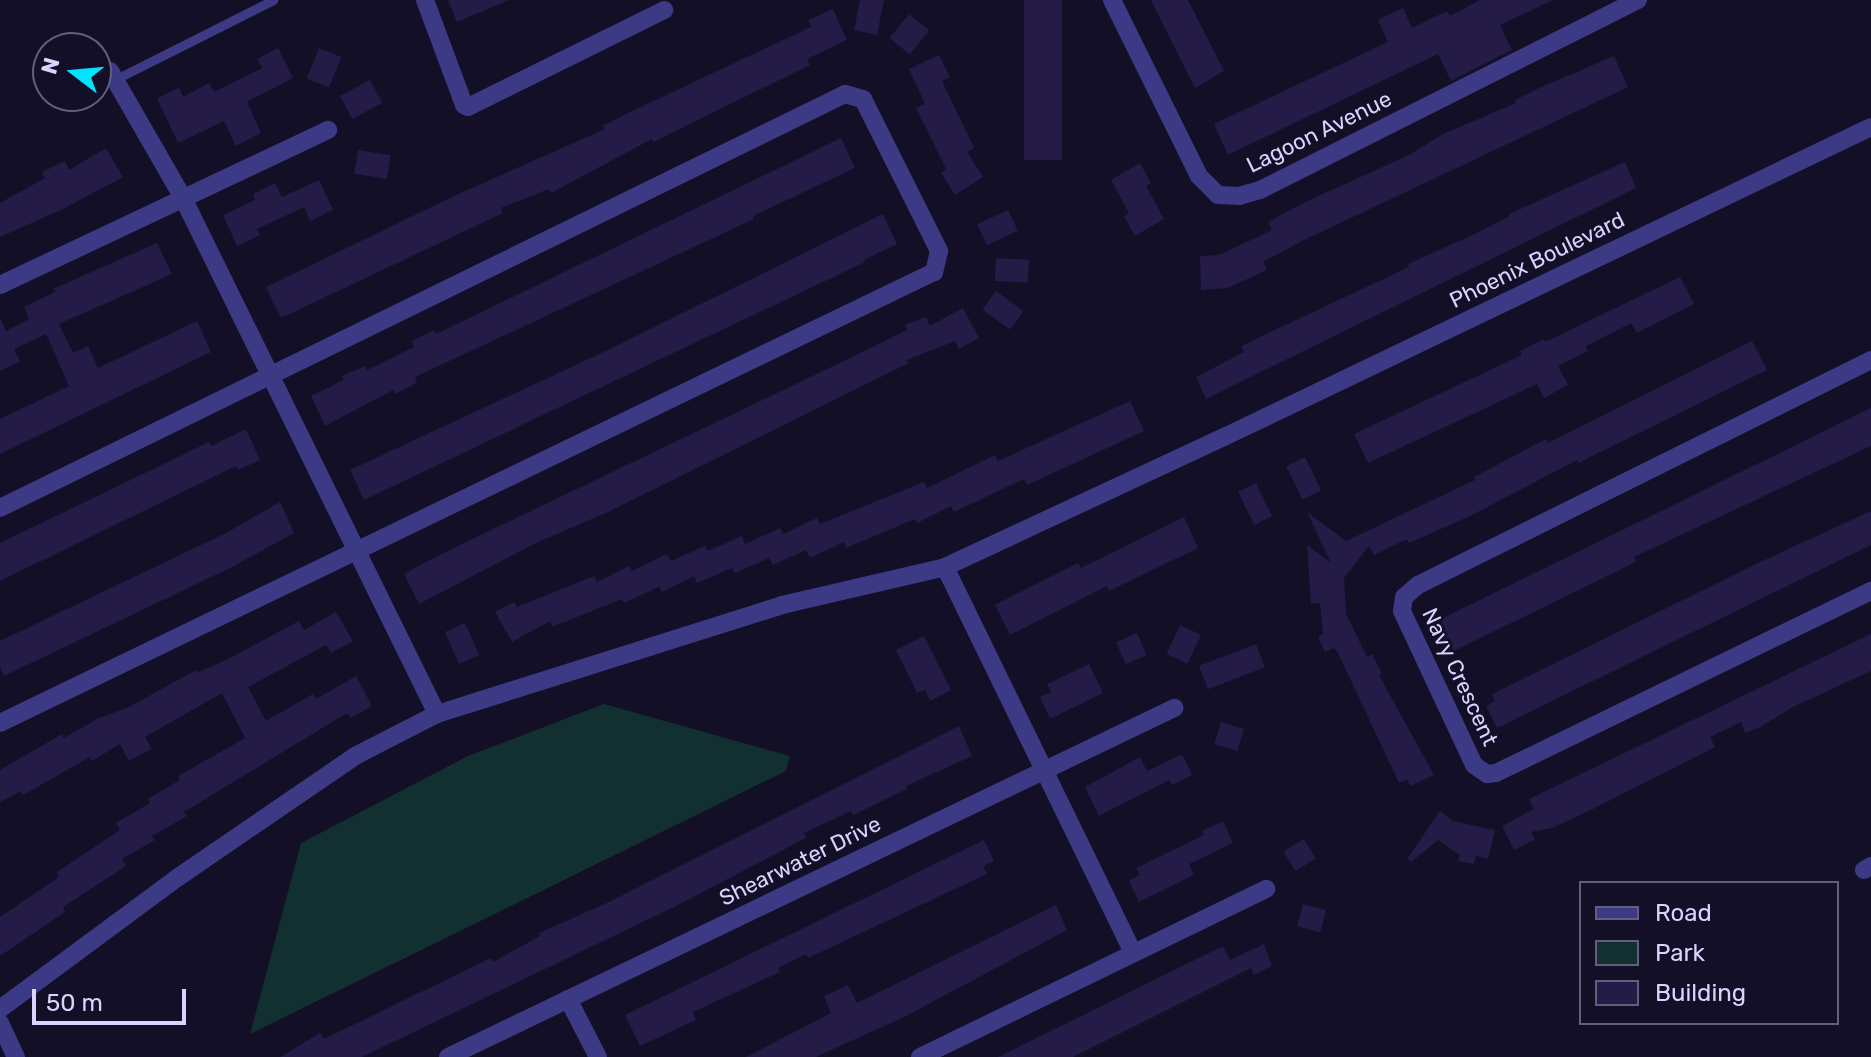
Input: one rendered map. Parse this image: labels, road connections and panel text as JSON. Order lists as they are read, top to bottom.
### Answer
{
  "streets": {
    "street": [
      "Lagoon Avenue",
      "Phoenix Boulevard",
      "Navy Crescent",
      "Shearwater Drive"
    ]
  },
  "legend": ["Road", "Park", "Building"],
  "scale_bar": "50 m",
  "north": "left"
}
